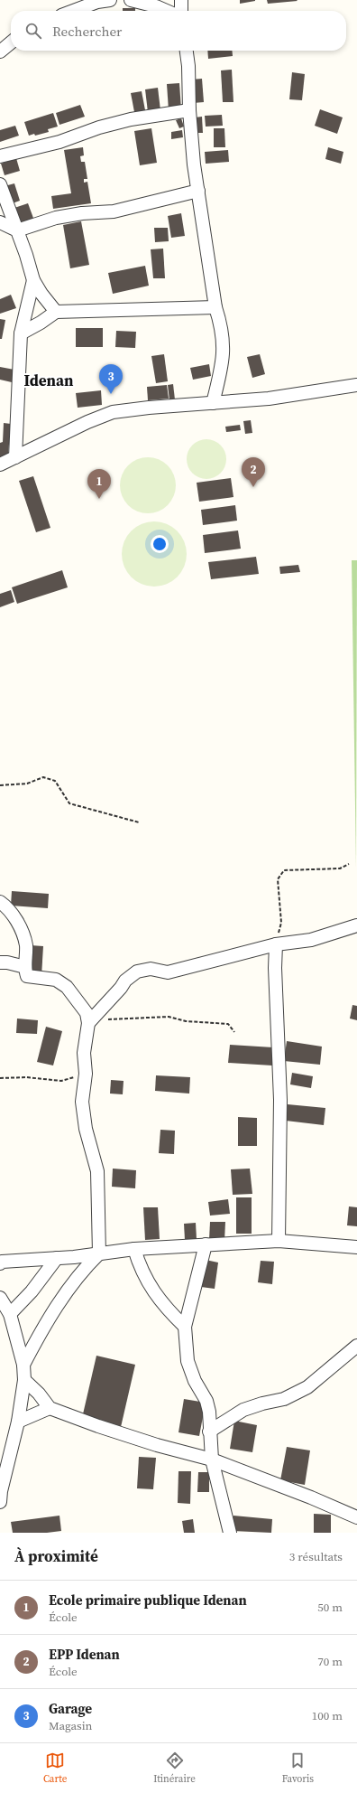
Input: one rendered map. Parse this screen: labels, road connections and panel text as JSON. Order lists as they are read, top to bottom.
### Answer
{
  "districts": ["Idenan"],
  "page": {
    "search": "Rechercher",
    "pins": ["3", "2", "1"],
    "heading": ["À proximité", "3 résultats"],
    "list": [
      {
        "mark": "1",
        "name": "Ecole primaire publique Idenan",
        "note": "École",
        "value": "50 m"
      },
      {
        "mark": "2",
        "name": "EPP Idenan",
        "note": "École",
        "value": "70 m"
      },
      {
        "mark": "3",
        "name": "Garage",
        "note": "Magasin",
        "value": "100 m"
      }
    ],
    "nav": ["Carte", "Itinéraire", "Favoris"]
  }
}
